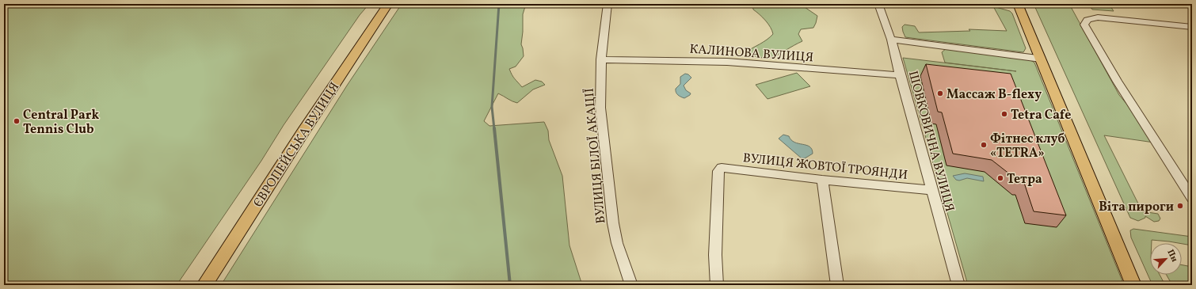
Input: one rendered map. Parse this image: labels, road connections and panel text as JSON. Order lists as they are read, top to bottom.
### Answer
{
  "streets": {
    "main road": ["ЄВРОПЕЙСЬКА ВУЛИЦЯ"],
    "street": [
      "КАЛИНОВА ВУЛИЦЯ",
      "ШОВКОВИЧНА ВУЛИЦЯ",
      "ВУЛИЦЯ БІЛОЇ АКАЦІЇ",
      "ВУЛИЦЯ ЖОВТОЇ ТРОЯНДИ"
    ]
  },
  "crossings": [
    ["КАЛИНОВА ВУЛИЦЯ", "ШОВКОВИЧНА ВУЛИЦЯ"],
    ["КАЛИНОВА ВУЛИЦЯ", "ВУЛИЦЯ БІЛОЇ АКАЦІЇ"],
    ["ШОВКОВИЧНА ВУЛИЦЯ", "ВУЛИЦЯ ЖОВТОЇ ТРОЯНДИ"]
  ],
  "places": [
    "Массаж B-flexy",
    "Tetra Cafe",
    "Central Park Tennis Club",
    "Фітнес клуб «TETRA»",
    "Тетра",
    "Віта пироги"
  ],
  "north": "top right"
}
